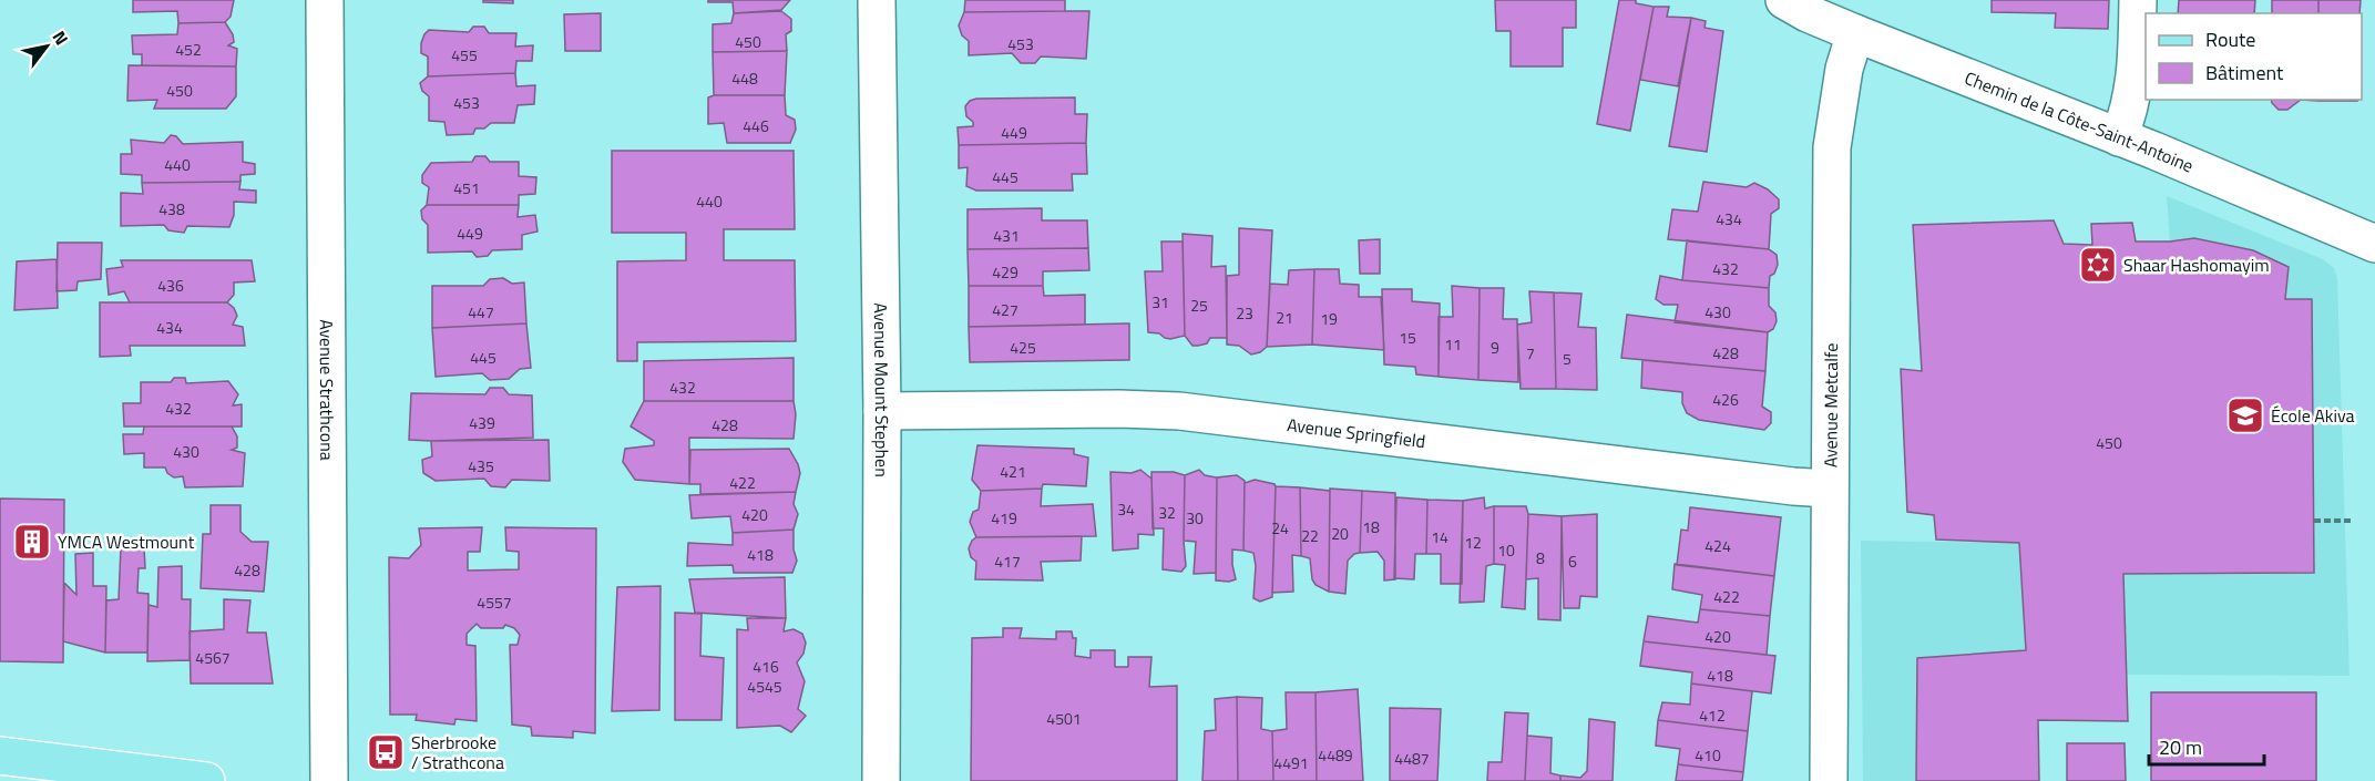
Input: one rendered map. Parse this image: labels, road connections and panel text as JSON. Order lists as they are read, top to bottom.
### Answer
{
  "streets": {
    "street": [
      "Chemin de la Côte-Saint-Antoine",
      "Avenue Mount Stephen",
      "Avenue Strathcona",
      "Avenue Metcalfe",
      "Avenue Springfield"
    ]
  },
  "crossings": [
    ["Chemin de la Côte-Saint-Antoine", "Avenue Metcalfe"],
    ["Avenue Mount Stephen", "Avenue Springfield"],
    ["Avenue Metcalfe", "Avenue Springfield"]
  ],
  "places": {
    "synagogue": ["Shaar Hashomayim"],
    "school or university": ["École Akiva"],
    "building": ["YMCA Westmount"],
    "bus stop": ["Sherbrooke / Strathcona"]
  },
  "house_numbers": [
    "450",
    "453",
    "452",
    "455",
    "448",
    "450",
    "453",
    "446",
    "449",
    "440",
    "445",
    "451",
    "440",
    "438",
    "434",
    "449",
    "431",
    "432",
    "429",
    "436",
    "31",
    "25",
    "427",
    "447",
    "430",
    "23",
    "21",
    "19",
    "434",
    "15",
    "11",
    "425",
    "9",
    "7",
    "428",
    "445",
    "5",
    "432",
    "426",
    "432",
    "439",
    "428",
    "450",
    "430",
    "435",
    "421",
    "422",
    "34",
    "32",
    "420",
    "419",
    "30",
    "18",
    "24",
    "20",
    "22",
    "14",
    "12",
    "424",
    "10",
    "418",
    "8",
    "417",
    "6",
    "428",
    "422",
    "4557",
    "420",
    "4567",
    "416",
    "418",
    "4545",
    "412",
    "4501",
    "4489",
    "410",
    "4487",
    "4491"
  ],
  "legend": ["Route", "Bâtiment"],
  "scale_bar": "20 m",
  "north": "top right"
}
